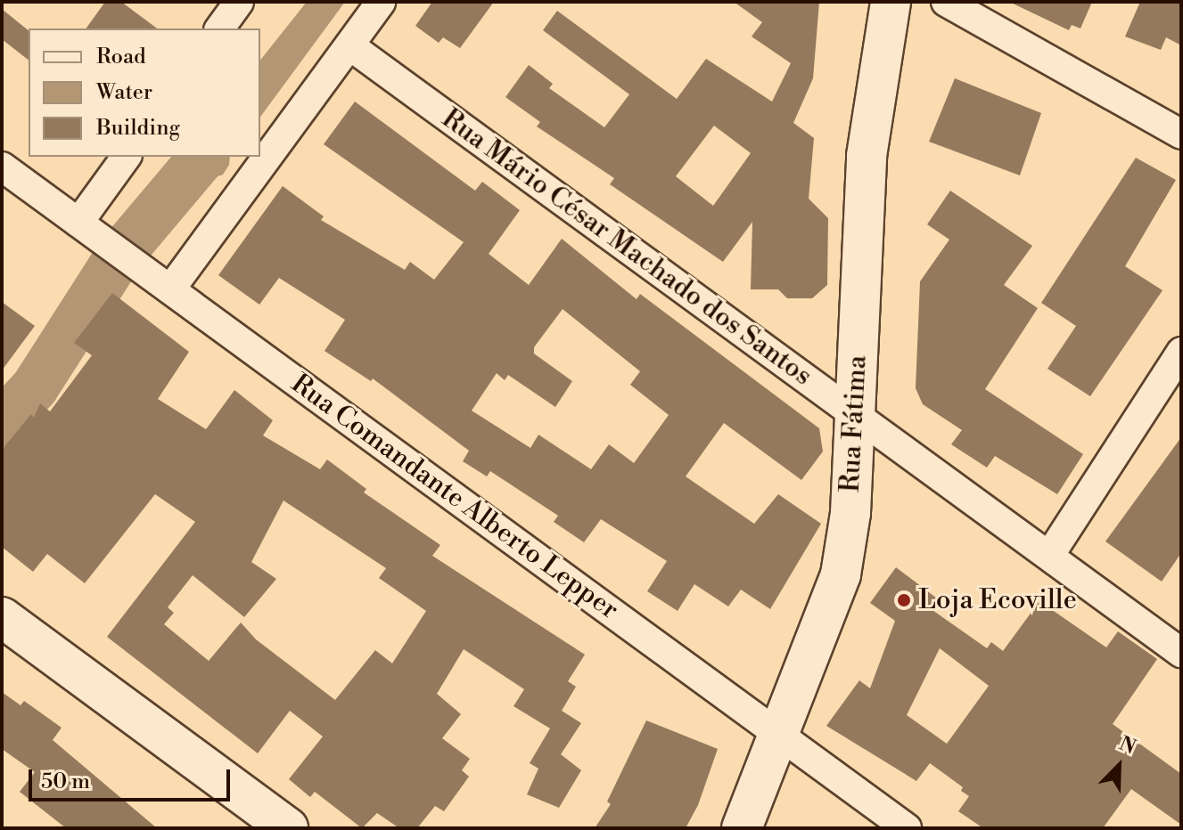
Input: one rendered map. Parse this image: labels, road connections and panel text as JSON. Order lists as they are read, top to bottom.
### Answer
{
  "streets": {
    "main road": ["Rua Fátima"],
    "street": ["Rua Mário César Machado dos Santos", "Rua Comandante Alberto Lepper"]
  },
  "crossings": [
    ["Rua Mário César Machado dos Santos", "Rua Fátima"],
    ["Rua Fátima", "Rua Comandante Alberto Lepper"]
  ],
  "places": ["Loja Ecoville"],
  "legend": ["Road", "Water", "Building"],
  "scale_bar": "50 m",
  "north": "top right"
}
